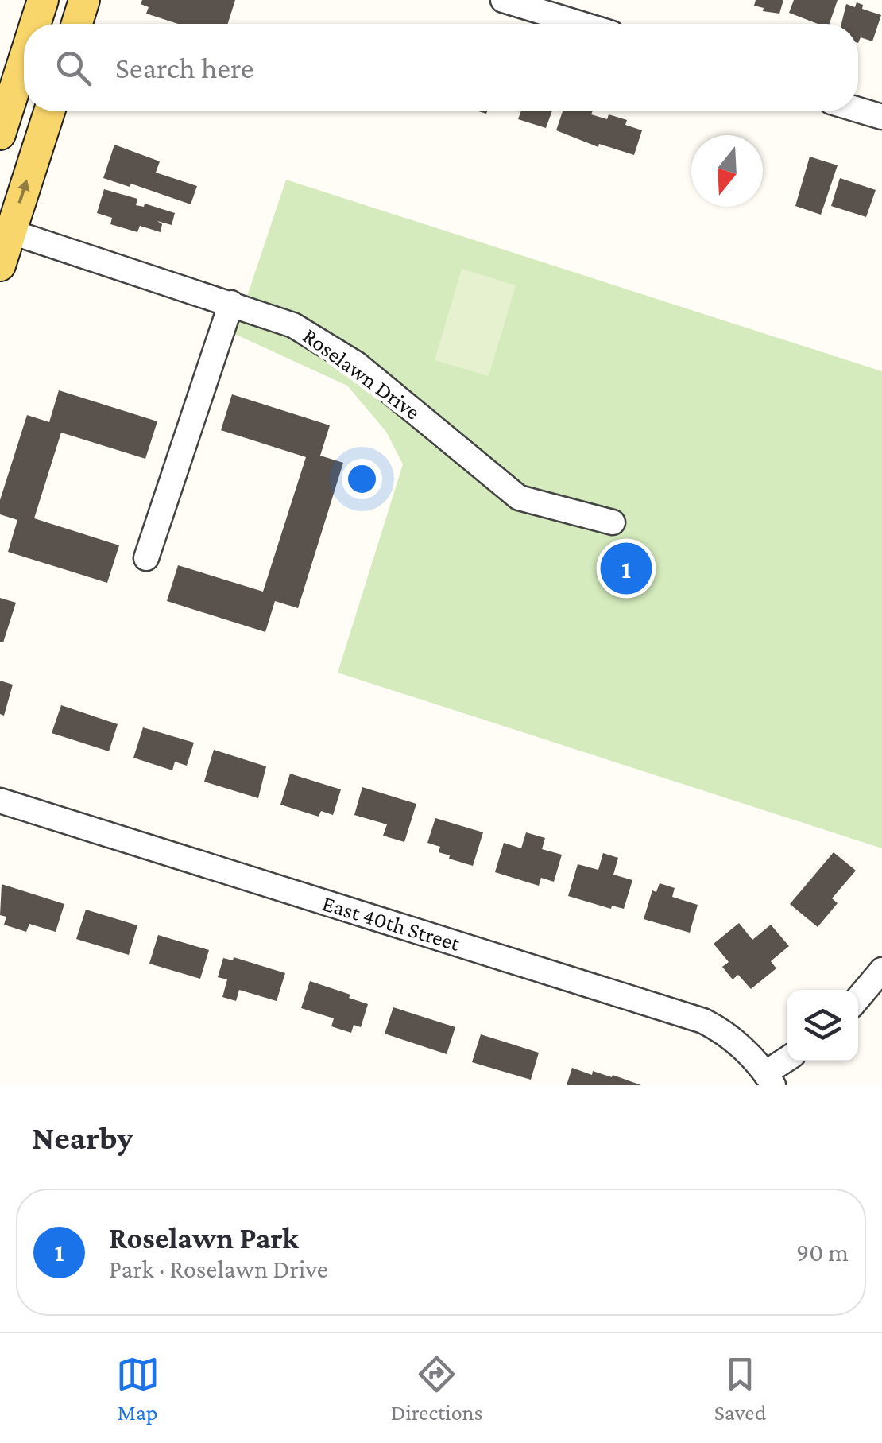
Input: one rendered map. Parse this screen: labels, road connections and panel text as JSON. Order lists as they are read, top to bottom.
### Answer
{
  "streets": {
    "street": ["Roselawn Drive", "East 40th Street"]
  },
  "north": "bottom",
  "page": {
    "search": "Search here",
    "pins": "1",
    "heading": "Nearby",
    "list": [
      {
        "mark": "1",
        "name": "Roselawn Park",
        "note": "Park · Roselawn Drive",
        "value": "90 m"
      }
    ],
    "nav": ["Map", "Directions", "Saved"]
  }
}
